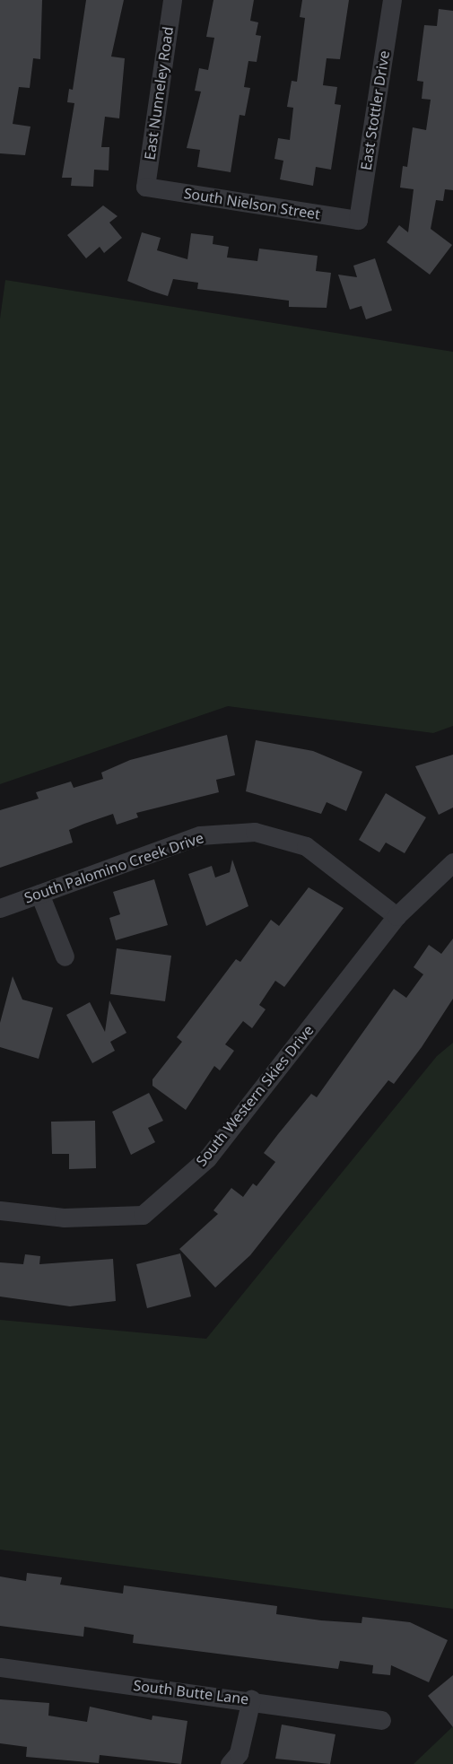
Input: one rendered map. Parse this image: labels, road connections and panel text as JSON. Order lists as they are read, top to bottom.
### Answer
{
  "streets": {
    "street": [
      "East Nunneley Road",
      "East Stottler Drive",
      "South Nielson Street",
      "South Palomino Creek Drive",
      "South Western Skies Drive",
      "South Butte Lane"
    ]
  },
  "crossings": [
    ["East Nunneley Road", "South Nielson Street"],
    ["East Stottler Drive", "South Nielson Street"],
    ["South Palomino Creek Drive", "South Western Skies Drive"]
  ]
}
